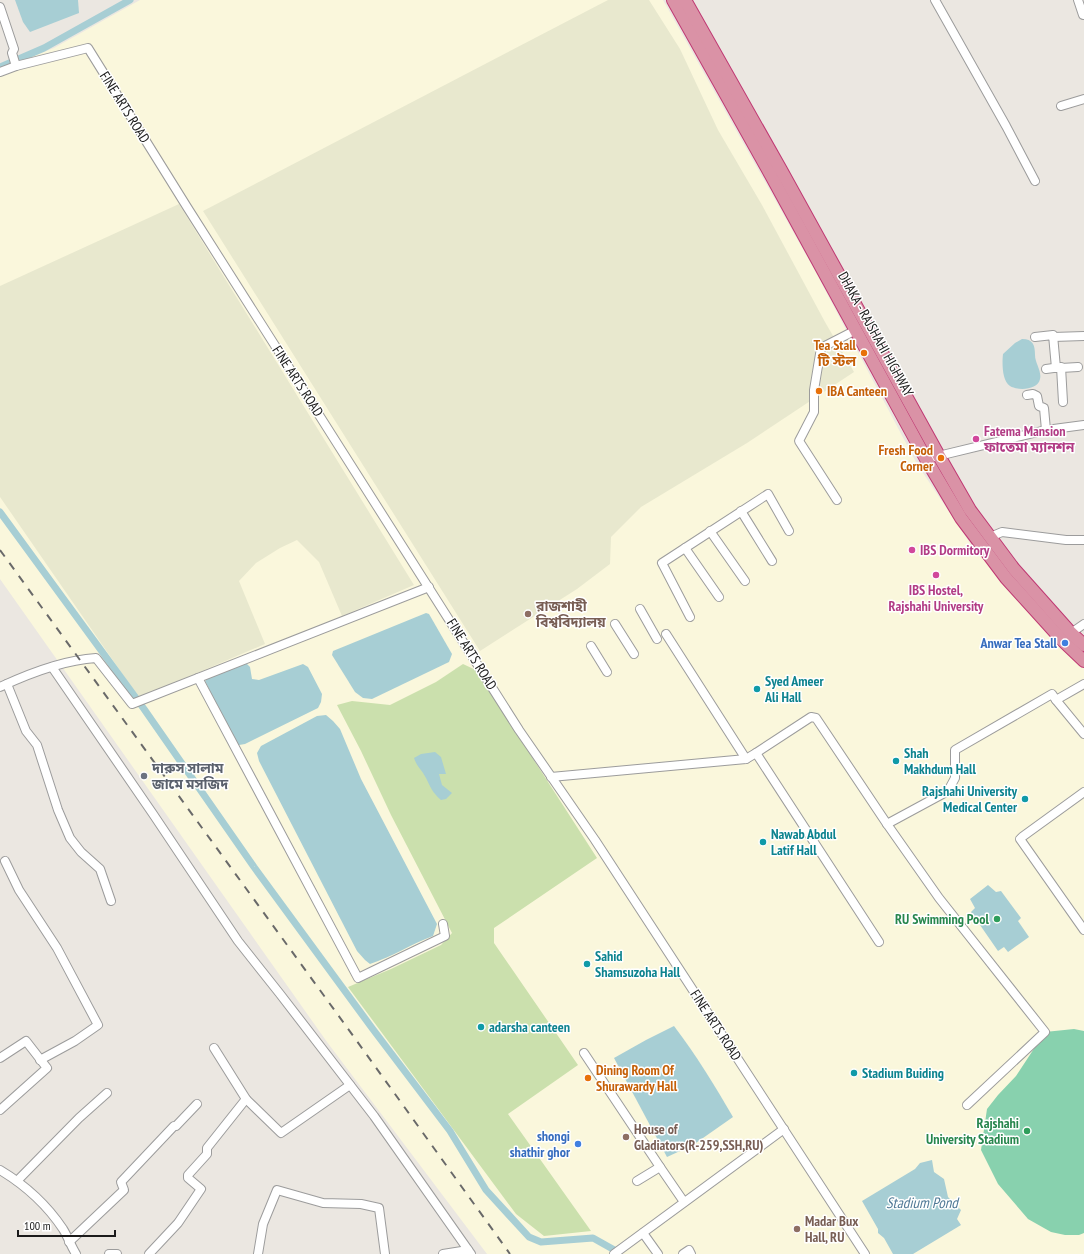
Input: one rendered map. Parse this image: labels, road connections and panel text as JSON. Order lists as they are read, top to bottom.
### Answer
{
  "streets": {
    "highway": ["DHAKA - RAJSHAHI HIGHWAY"],
    "street": ["FINE ARTS ROAD"]
  },
  "water": ["Stadium Pond"],
  "places": [
    "Tea Stall টি স্টল",
    "IBA Canteen",
    "Fatema Mansion ফাতেমা ম্যানশন",
    "Fresh Food Corner",
    "IBS Dormitory",
    "IBS Hostel, Rajshahi University",
    "রাজশাহী বিশ্ববিদ্যালয়",
    "Anwar Tea Stall",
    "Syed Ameer Ali Hall",
    "Shah Makhdum Hall",
    "দারুস সালাম জামে মসজিদ",
    "Rajshahi University Medical Center",
    "Nawab Abdul Latif Hall",
    "RU Swimming Pool",
    "Sahid Shamsuzoha Hall",
    "adarsha canteen",
    "Stadium Buiding",
    "Dining Room Of Shurawardy Hall",
    "Rajshahi University Stadium",
    "House of Gladiators(R-259,SSH,RU)",
    "shongi shathir ghor",
    "Madar Bux Hall, RU"
  ],
  "scale_bar": "100 m"
}
